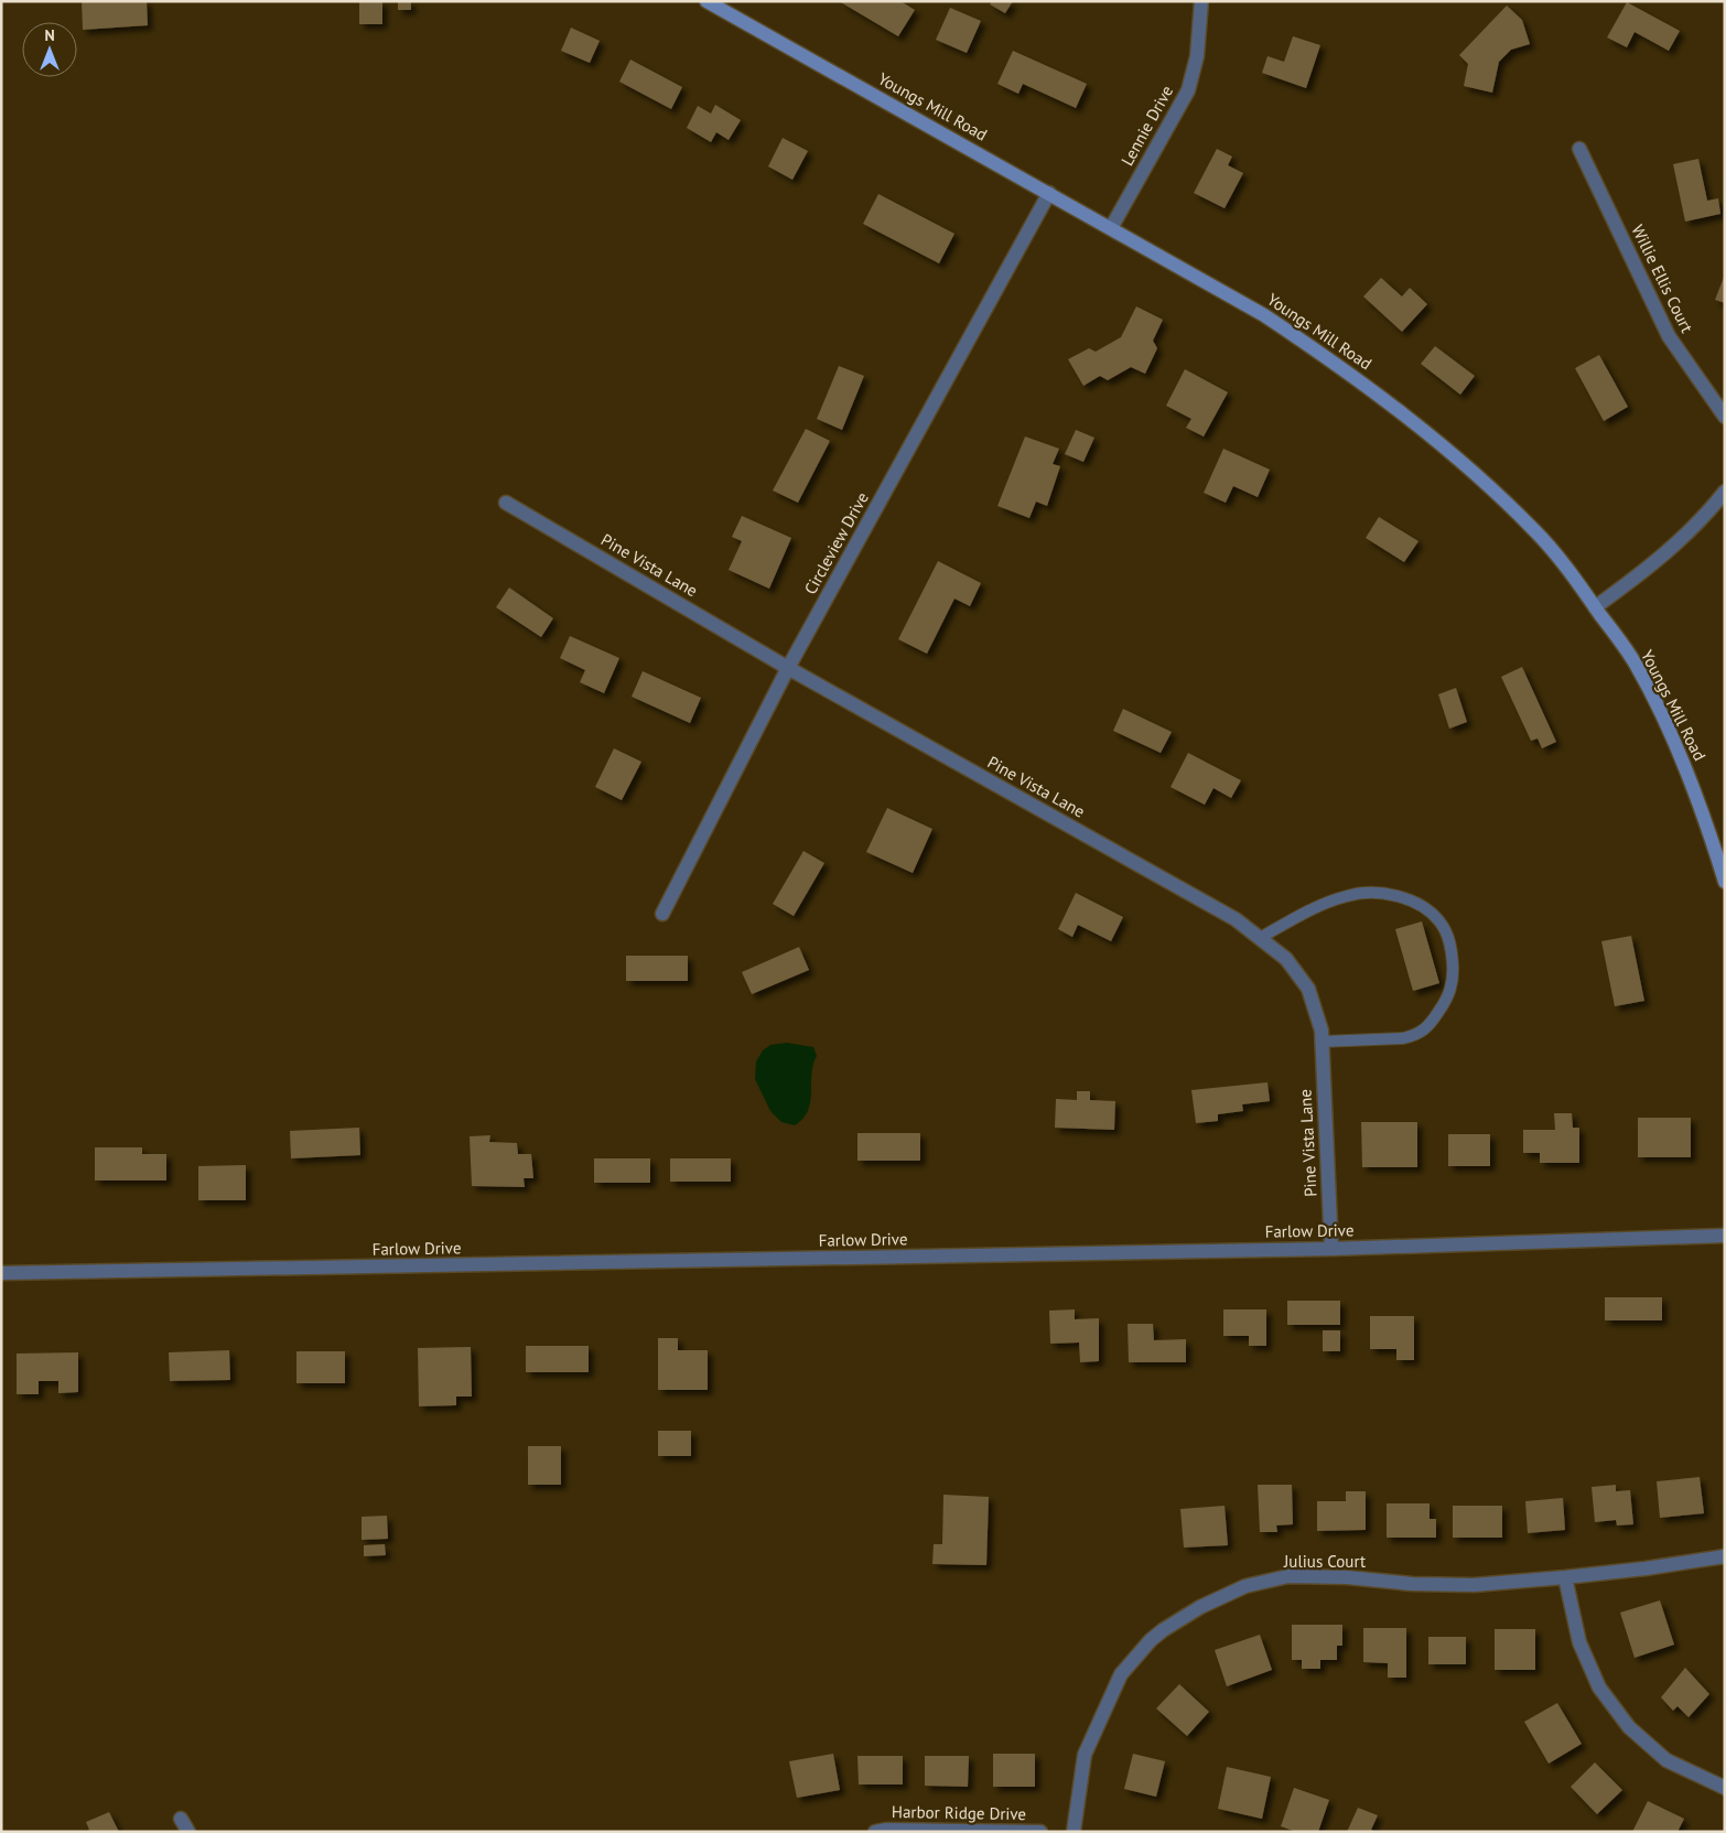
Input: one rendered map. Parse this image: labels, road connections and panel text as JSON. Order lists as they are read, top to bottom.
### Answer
{
  "streets": {
    "street": [
      "Youngs Mill Road",
      "Lennie Drive",
      "Willie Ellis Court",
      "Circleview Drive",
      "Pine Vista Lane",
      "Farlow Drive",
      "Julius Court",
      "Harbor Ridge Drive"
    ]
  },
  "crossings": [
    ["Youngs Mill Road", "Lennie Drive"],
    ["Youngs Mill Road", "Circleview Drive"],
    ["Circleview Drive", "Pine Vista Lane"],
    ["Pine Vista Lane", "Farlow Drive"]
  ],
  "north": "top"
}
